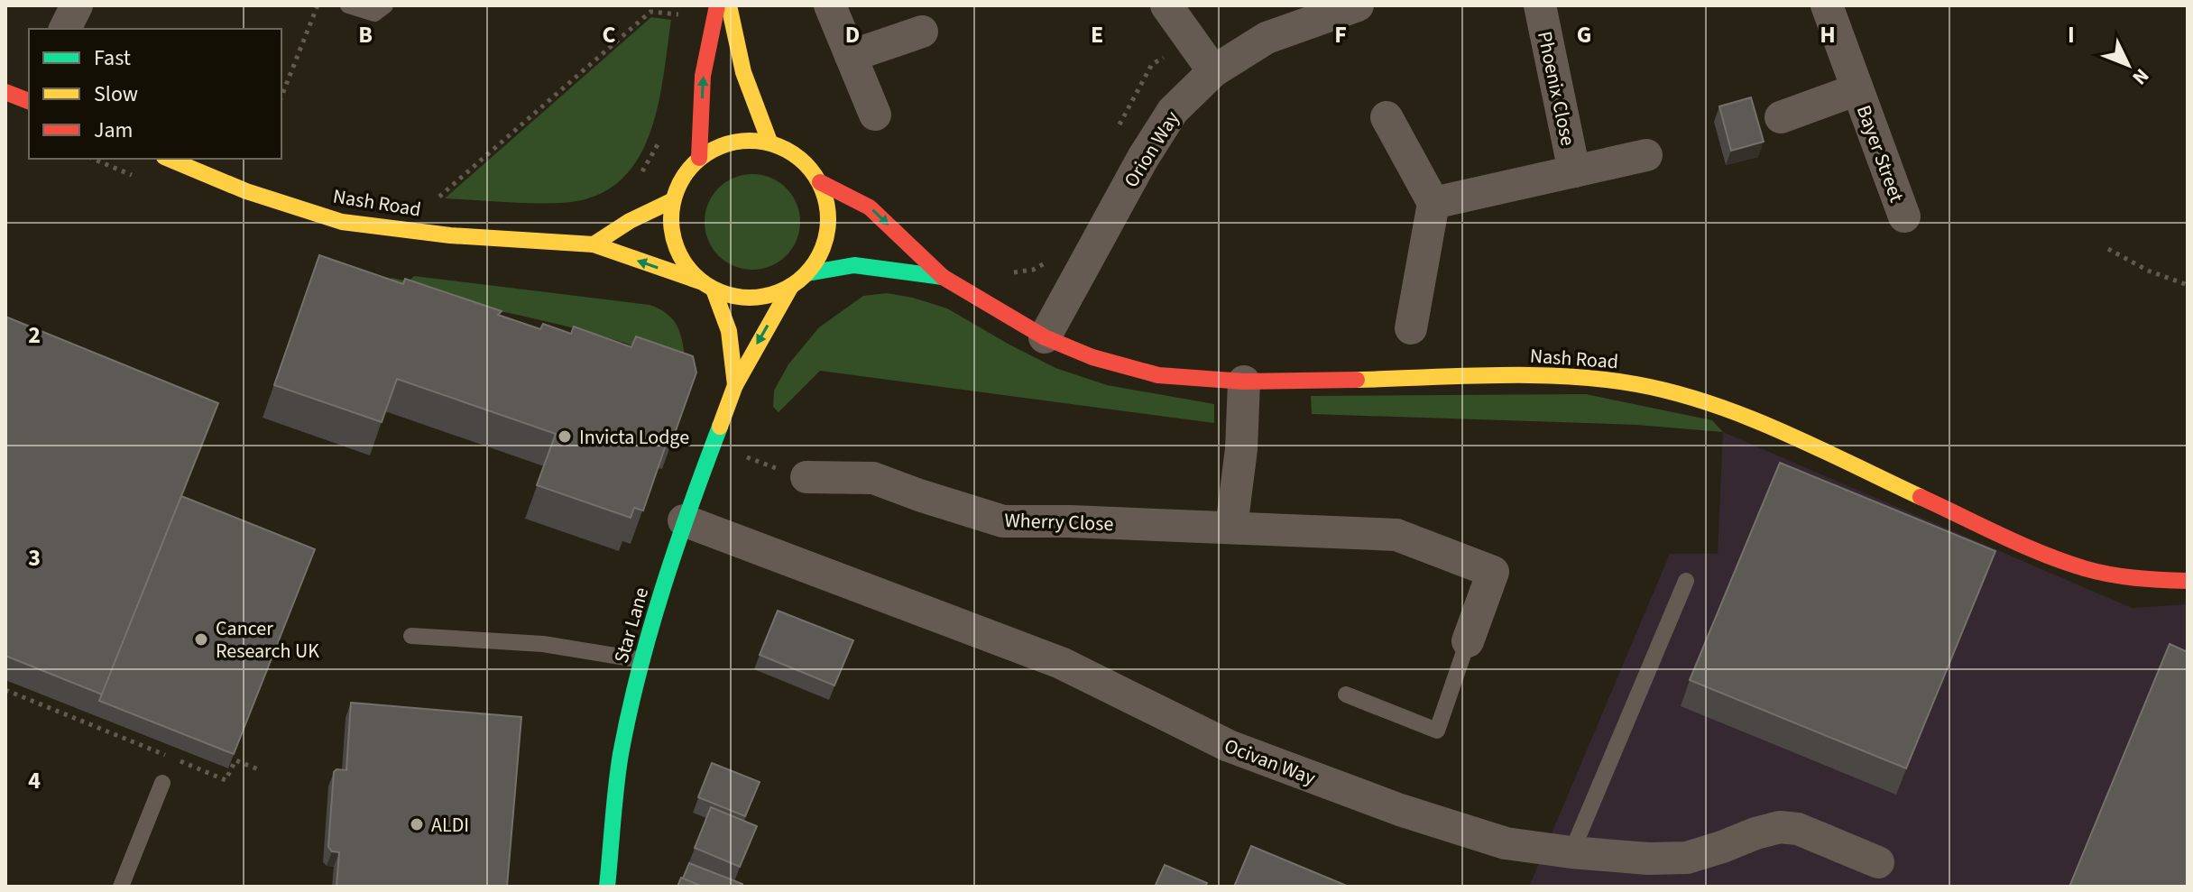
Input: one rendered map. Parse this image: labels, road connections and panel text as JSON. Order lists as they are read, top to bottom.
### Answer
{
  "streets": {
    "street": [
      "Phoenix Close",
      "Orion Way",
      "Bayer Street",
      "Nash Road",
      "Wherry Close",
      "Star Lane",
      "Ocivan Way"
    ]
  },
  "crossings": [
    ["Orion Way", "Nash Road"],
    ["Nash Road", "Star Lane"],
    ["Star Lane", "Ocivan Way"]
  ],
  "places": ["Invicta Lodge", "Cancer Research UK", "ALDI"],
  "legend": ["Fast", "Slow", "Jam"],
  "north": "bottom right",
  "grid": {
    "columns": [
      "B",
      "C",
      "D",
      "E",
      "F",
      "G",
      "H",
      "I"
    ],
    "rows": ["2", "3", "4"]
  }
}
